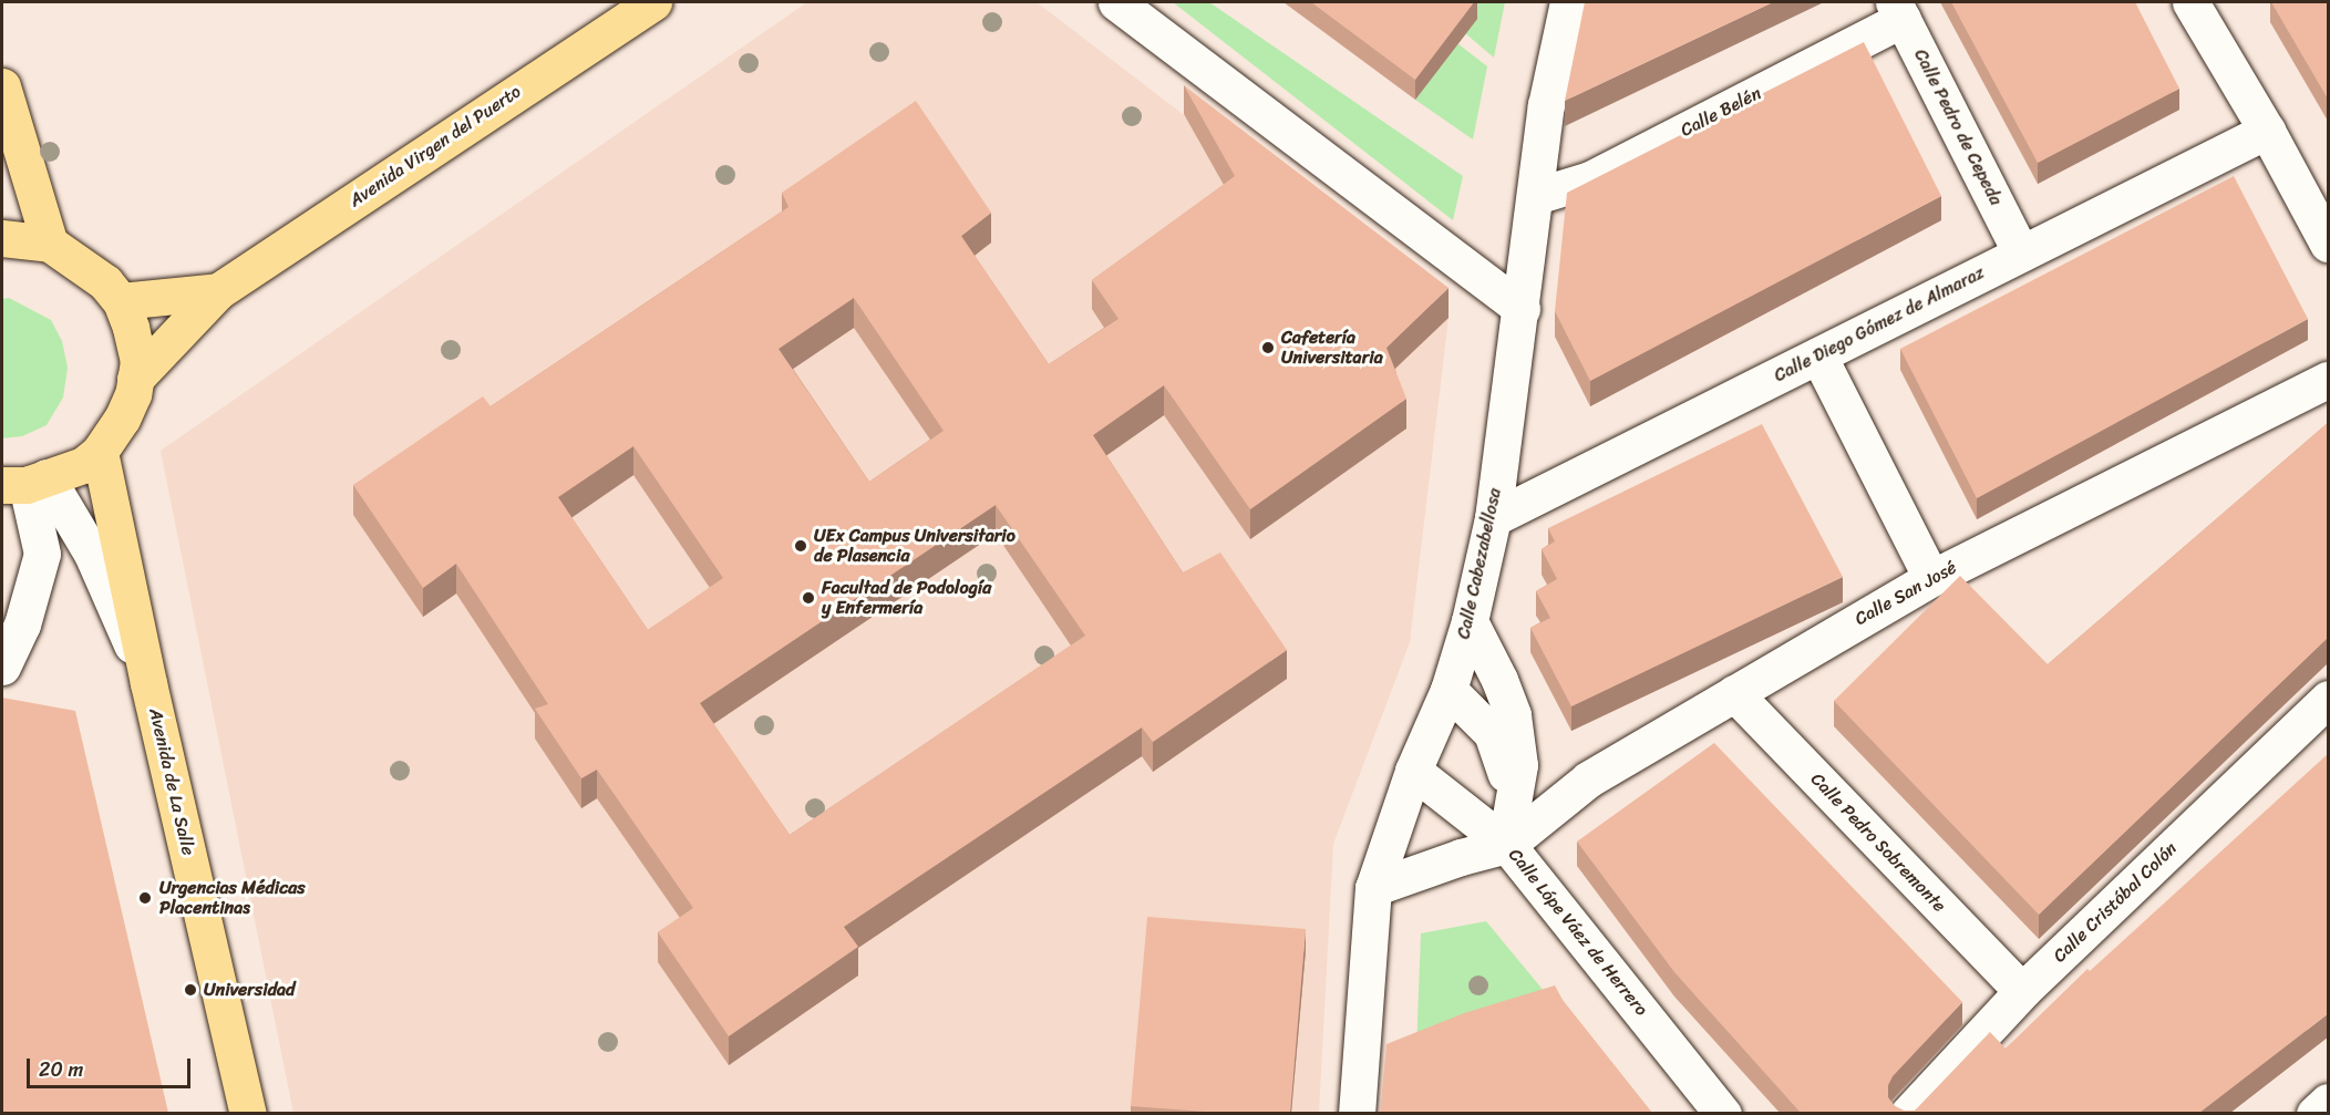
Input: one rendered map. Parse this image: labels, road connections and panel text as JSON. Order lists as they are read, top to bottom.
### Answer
{
  "streets": {
    "main road": ["Avenida Virgen del Puerto", "Avenida de La Salle"],
    "street": [
      "Calle Belén",
      "Calle Pedro de Cepeda",
      "Calle Diego Gómez de Almaraz",
      "Calle Cabezabellosa",
      "Calle San José",
      "Calle Pedro Sobremonte",
      "Calle Cristóbal Colón",
      "Calle Lópe Váez de Herrero"
    ]
  },
  "crossings": [
    ["Calle Belén", "Calle Pedro de Cepeda"],
    ["Calle Belén", "Calle Cabezabellosa"],
    ["Calle Pedro de Cepeda", "Calle Diego Gómez de Almaraz"],
    ["Calle Diego Gómez de Almaraz", "Calle Cabezabellosa"],
    ["Calle Cabezabellosa", "Calle Lópe Váez de Herrero"],
    ["Calle San José", "Calle Pedro Sobremonte"],
    ["Calle San José", "Calle Lópe Váez de Herrero"],
    ["Calle Pedro Sobremonte", "Calle Cristóbal Colón"]
  ],
  "places": [
    "Cafetería Universitaria",
    "UEx Campus Universitario de Plasencia",
    "Facultad de Podología y Enfermería",
    "Urgencias Médicas Placentinas",
    "Universidad"
  ],
  "scale_bar": "20 m"
}
